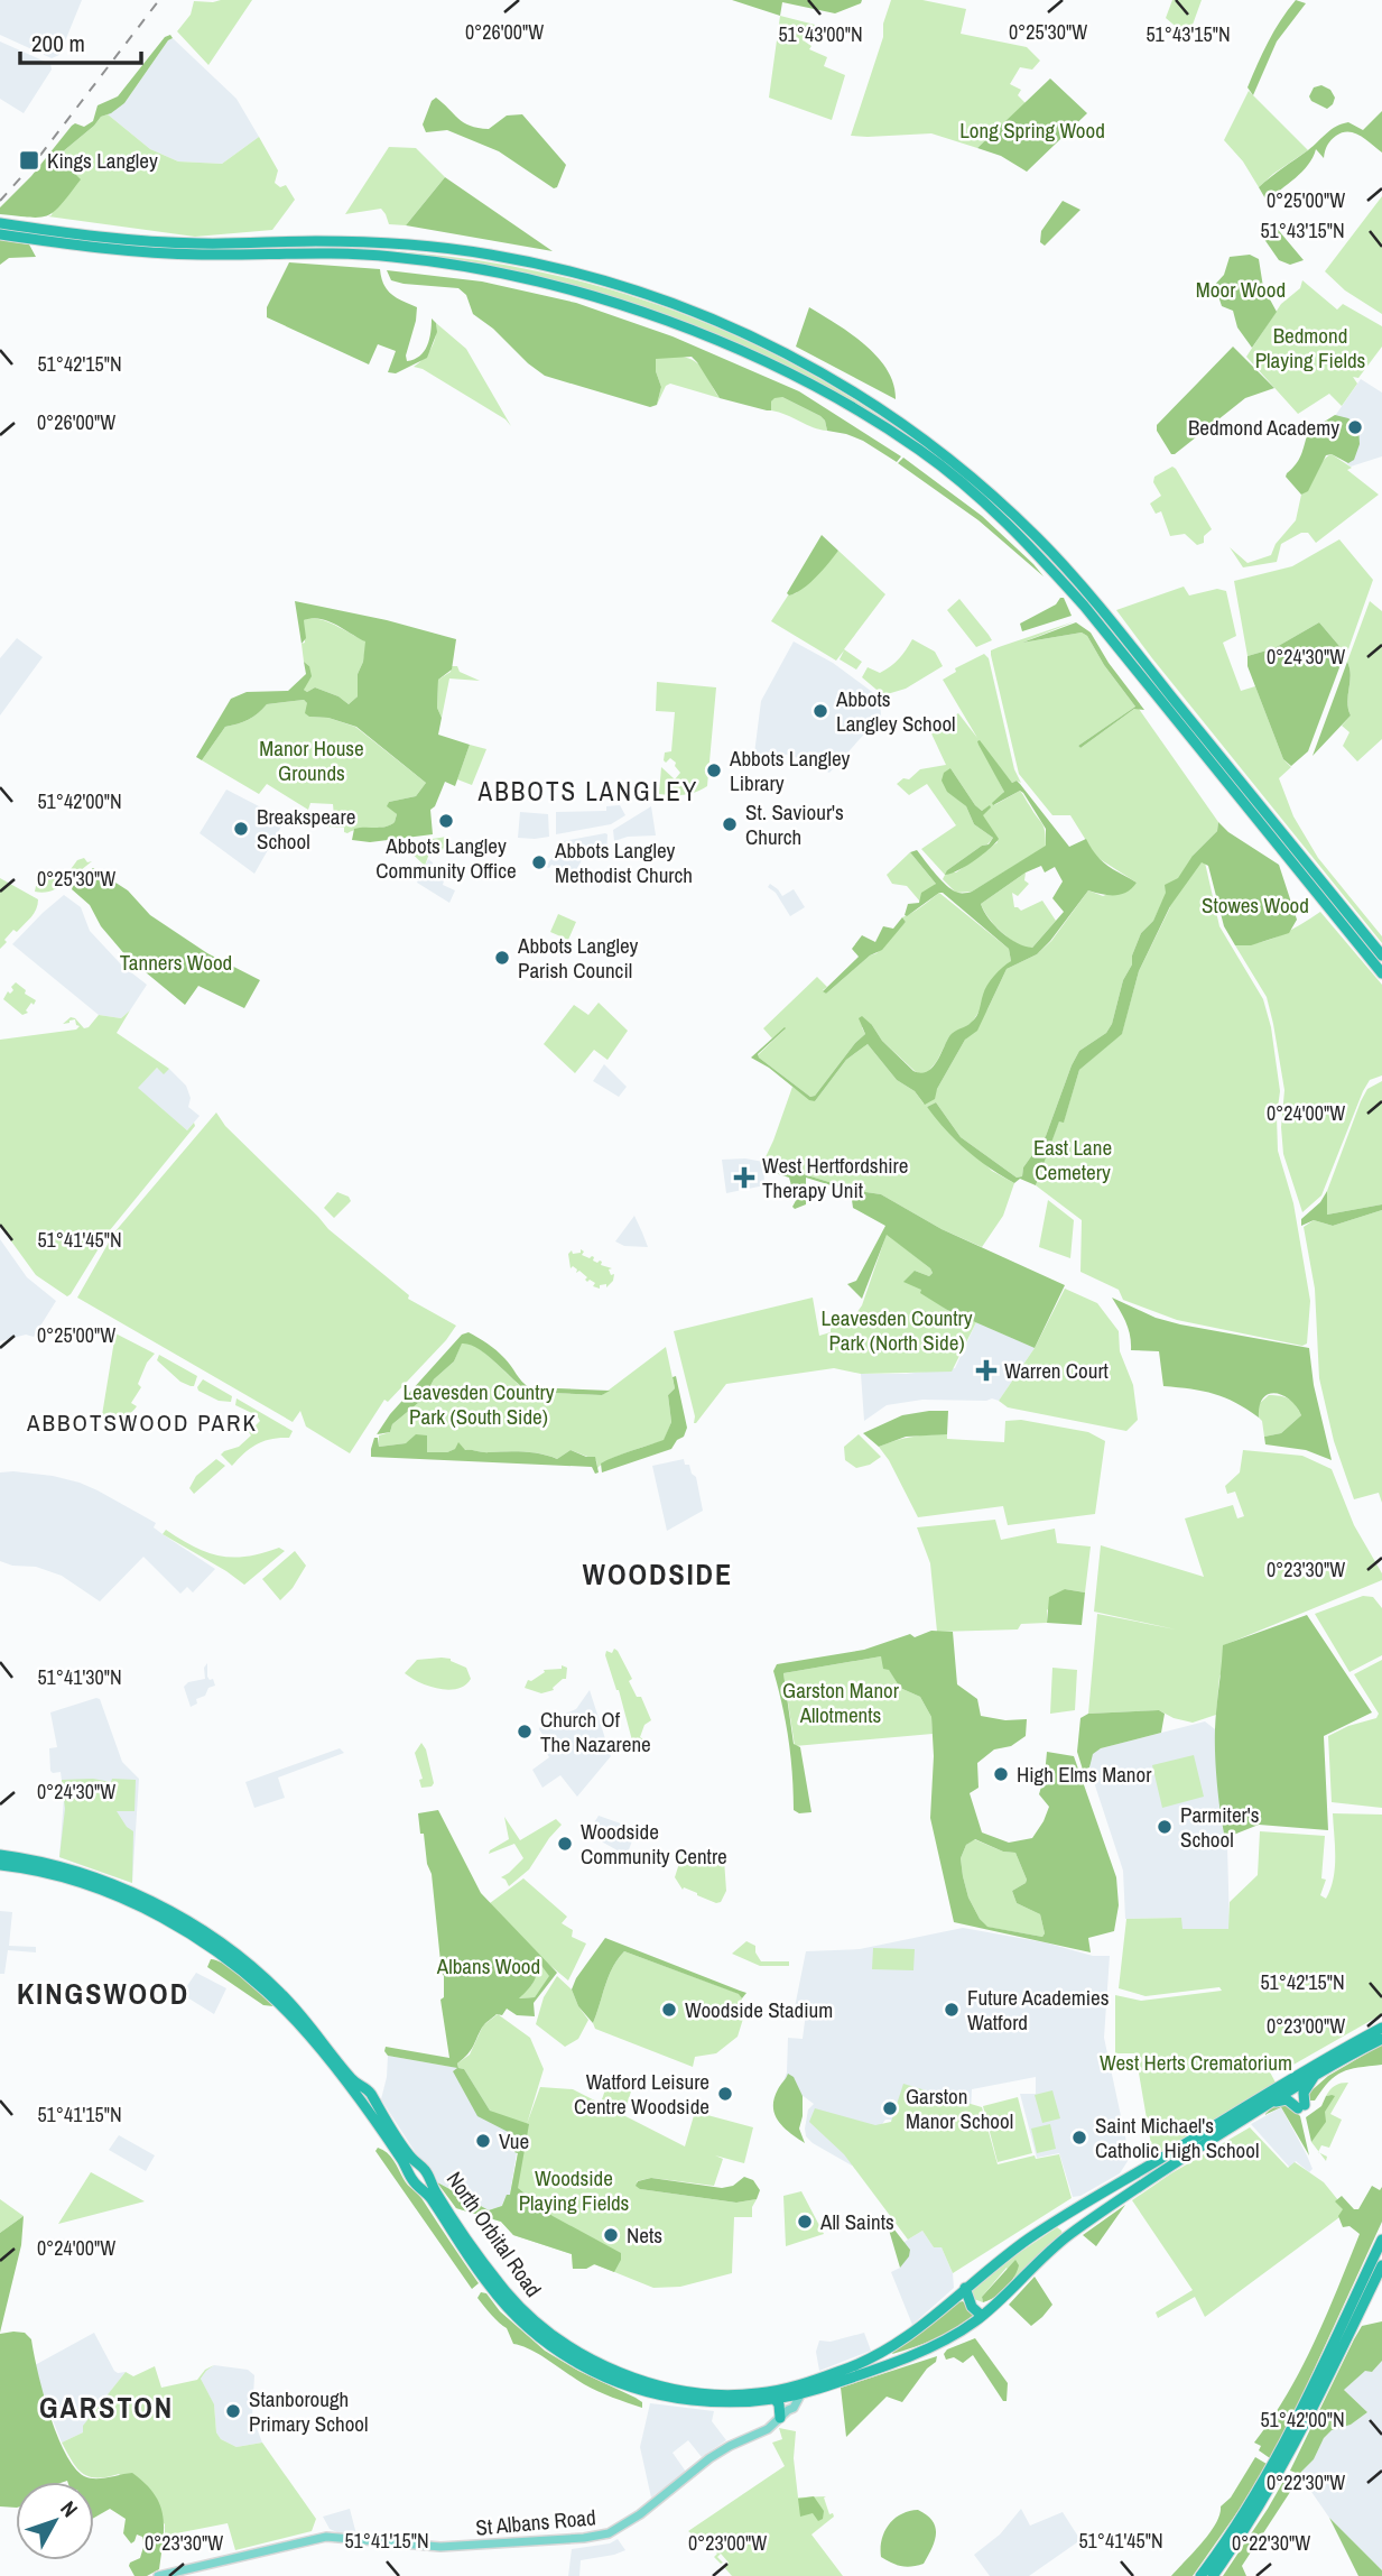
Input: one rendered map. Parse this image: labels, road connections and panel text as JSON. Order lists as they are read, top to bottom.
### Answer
{
  "streets": {
    "highway": ["North Orbital Road"],
    "main road": ["St Albans Road"]
  },
  "crossings": [
    ["North Orbital Road", "St Albans Road"]
  ],
  "districts": [
    "ABBOTS LANGLEY",
    "ABBOTSWOOD PARK",
    "WOODSIDE",
    "KINGSWOOD",
    "GARSTON"
  ],
  "parks": [
    "Long Spring Wood",
    "Moor Wood",
    "Bedmond Playing Fields",
    "Manor House Grounds",
    "Stowes Wood",
    "Tanners Wood",
    "East Lane Cemetery",
    "Leavesden Country Park (North Side)",
    "Leavesden Country Park (South Side)",
    "Garston Manor Allotments",
    "Albans Wood",
    "West Herts Crematorium",
    "Woodside Playing Fields"
  ],
  "places": {
    "transit": ["Kings Langley"],
    "other": [
      "Bedmond Academy",
      "Abbots Langley School",
      "Abbots Langley Library",
      "Abbots Langley Community Office",
      "St. Saviour's Church",
      "Breakspeare School",
      "Abbots Langley Methodist Church",
      "Abbots Langley Parish Council",
      "Church Of The Nazarene",
      "High Elms Manor",
      "Parmiter's School",
      "Woodside Community Centre",
      "Woodside Stadium",
      "Future Academies Watford",
      "Watford Leisure Centre Woodside",
      "Garston Manor School",
      "Saint Michael's Catholic High School",
      "Vue",
      "All Saints",
      "Nets",
      "Stanborough Primary School"
    ],
    "health": ["West Hertfordshire Therapy Unit", "Warren Court"]
  },
  "scale_bar": "200 m",
  "north": "top right",
  "coordinates": [
    "0°26'00\"W",
    "0°25'30\"W",
    "51°43'00\"N",
    "51°43'15\"N",
    "0°25'00\"W",
    "51°42'15\"N",
    "0°24'30\"W",
    "51°42'00\"N",
    "0°24'00\"W",
    "51°41'45\"N",
    "0°23'30\"W",
    "51°41'30\"N",
    "0°23'00\"W",
    "51°41'15\"N",
    "0°22'30\"W"
  ]
}
